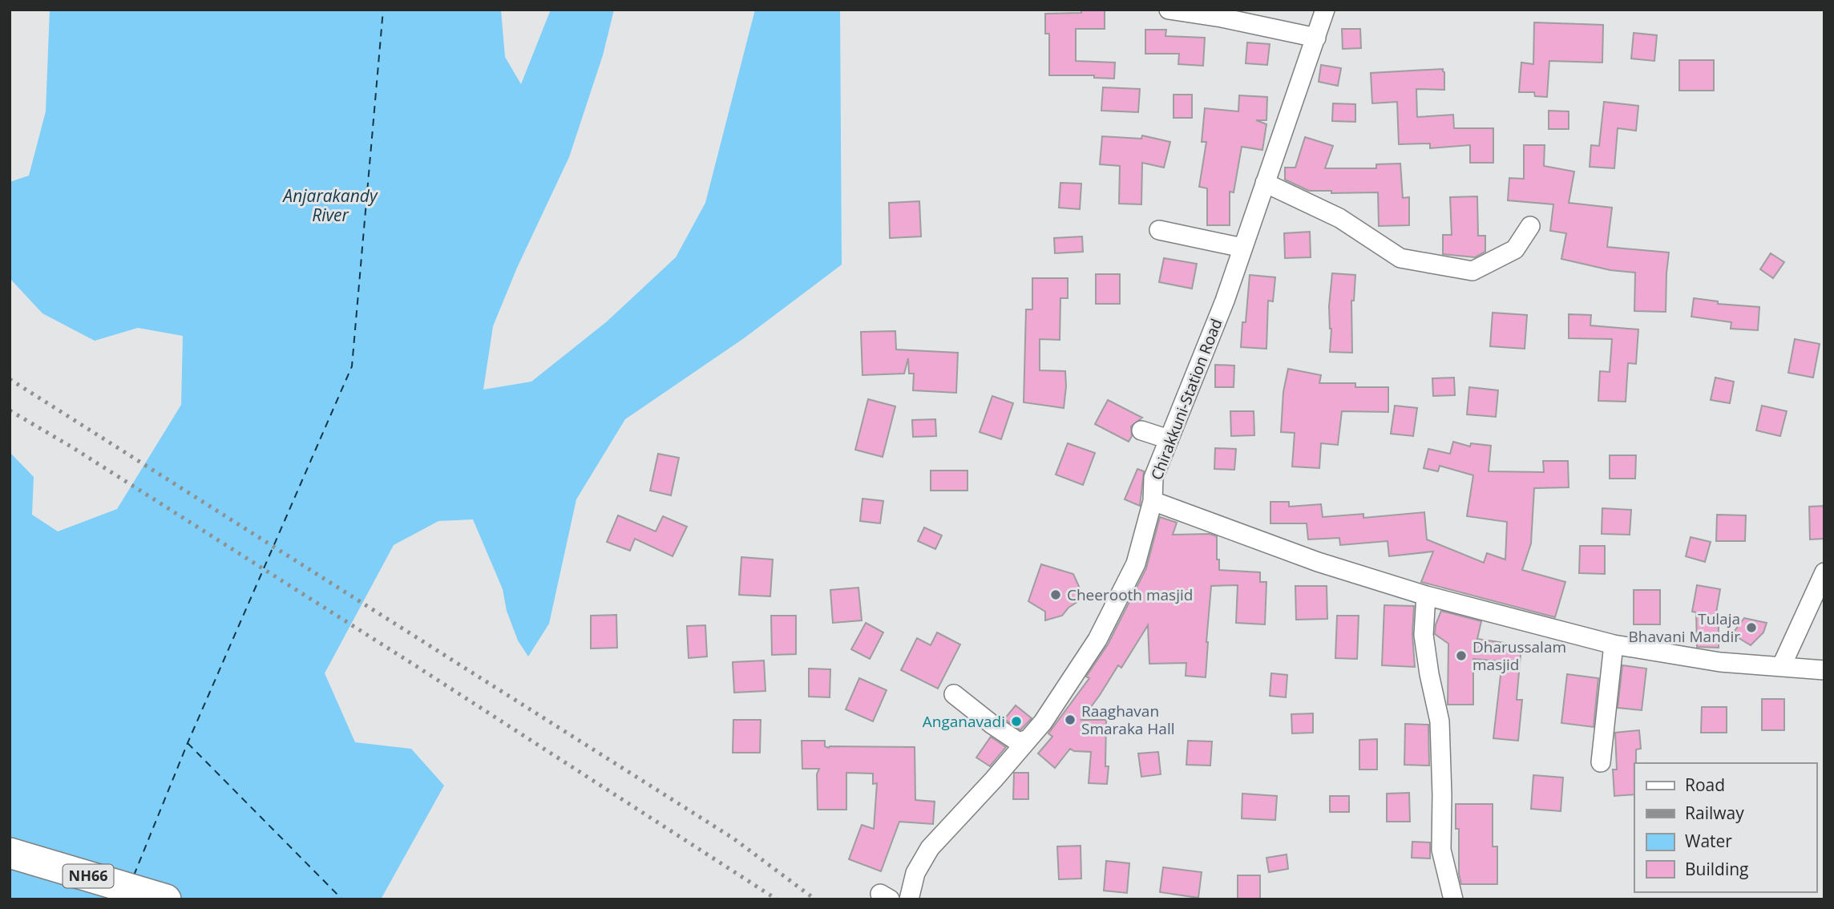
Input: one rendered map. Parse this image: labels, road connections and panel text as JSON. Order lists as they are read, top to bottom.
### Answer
{
  "streets": {
    "main road": ["NH66"],
    "street": ["Chirakkuni-Station Road"]
  },
  "water": ["Anjarakandy River"],
  "places": [
    "Cheerooth masjid",
    "Tulaja Bhavani Mandir",
    "Dharussalam masjid",
    "Raaghavan Smaraka Hall",
    "Anganavadi"
  ],
  "legend": [
    "Road",
    "Railway",
    "Water",
    "Building"
  ]
}
